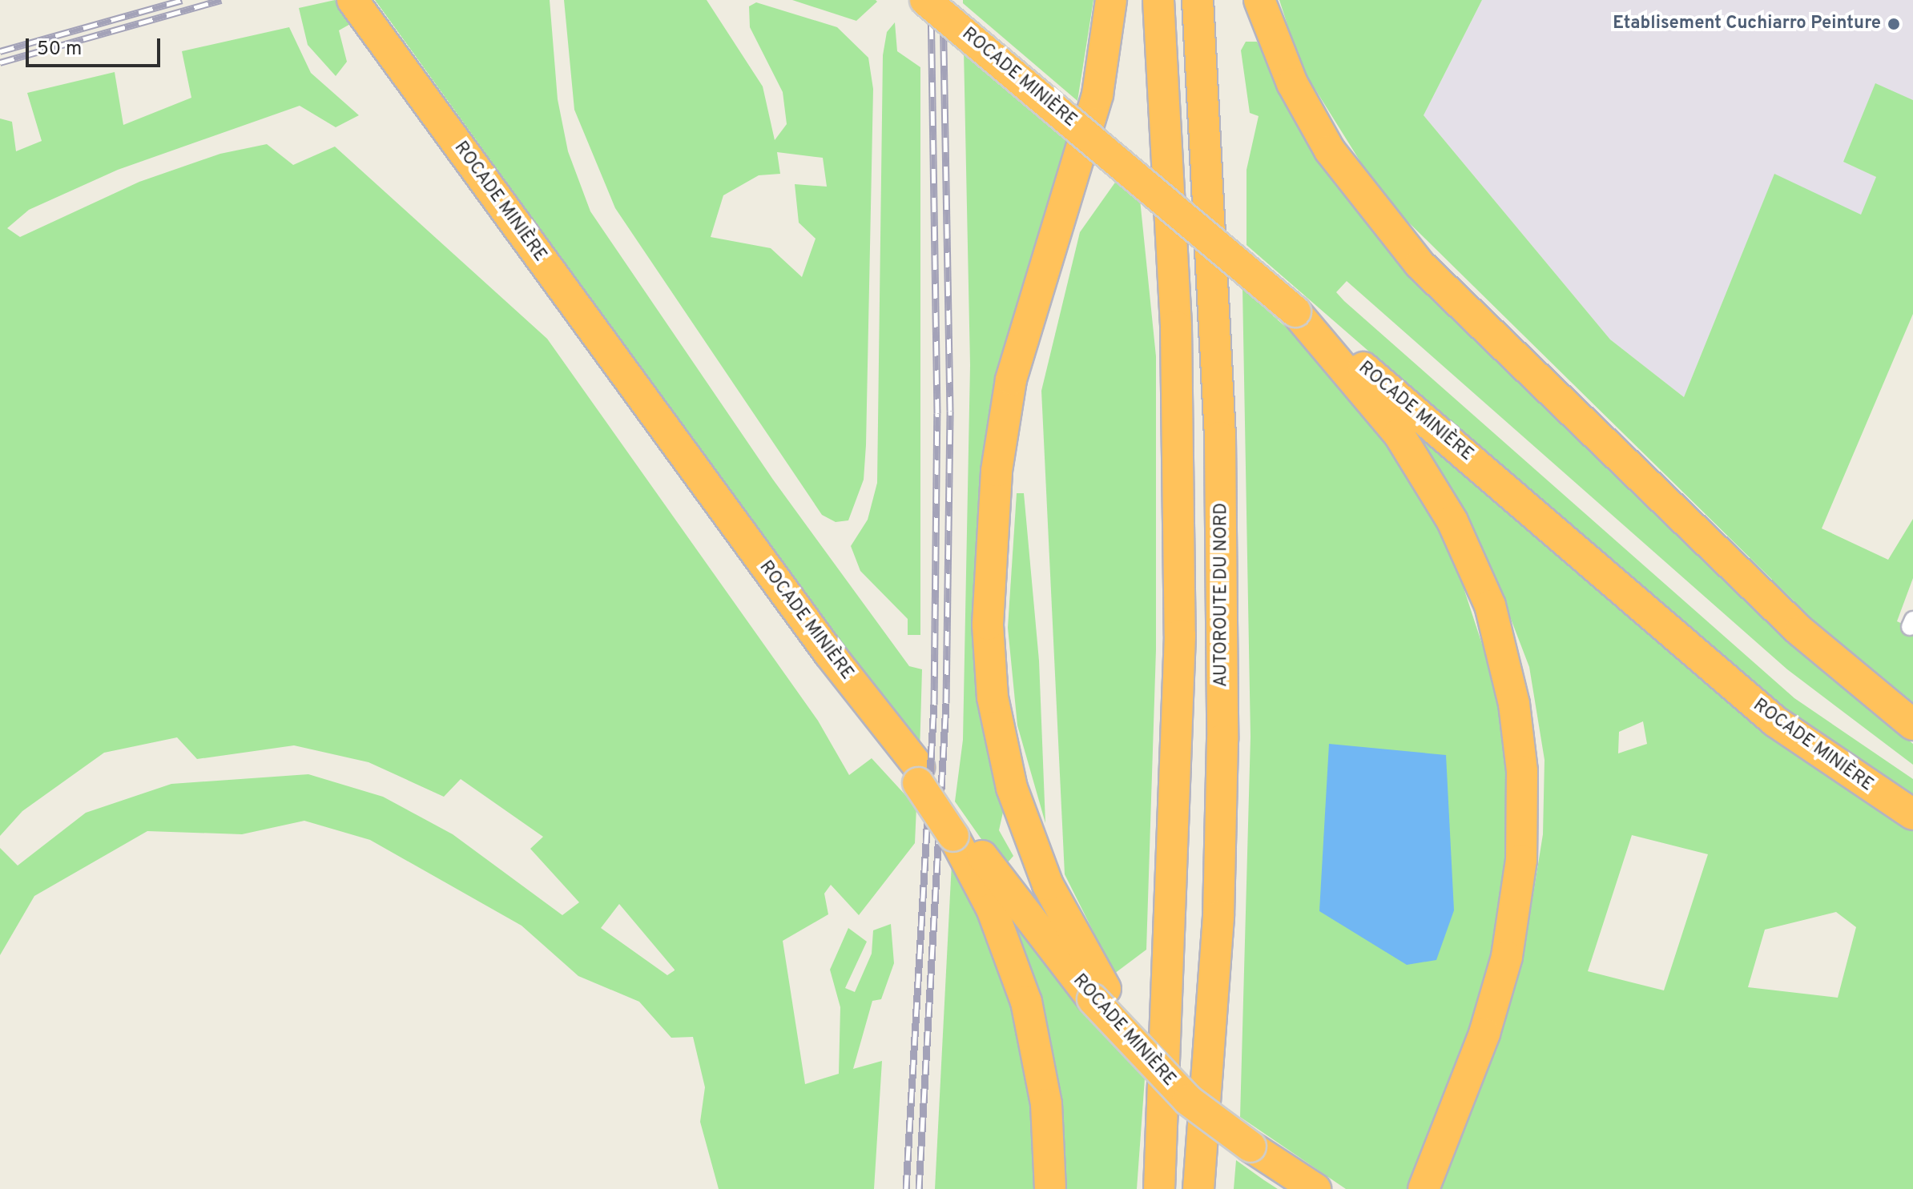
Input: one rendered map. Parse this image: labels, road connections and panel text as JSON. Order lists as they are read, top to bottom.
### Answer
{
  "streets": {
    "highway": ["ROCADE MINIÈRE", "AUTOROUTE DU NORD"]
  },
  "places": ["Etablisement Cuchiarro Peinture"],
  "scale_bar": "50 m"
}
